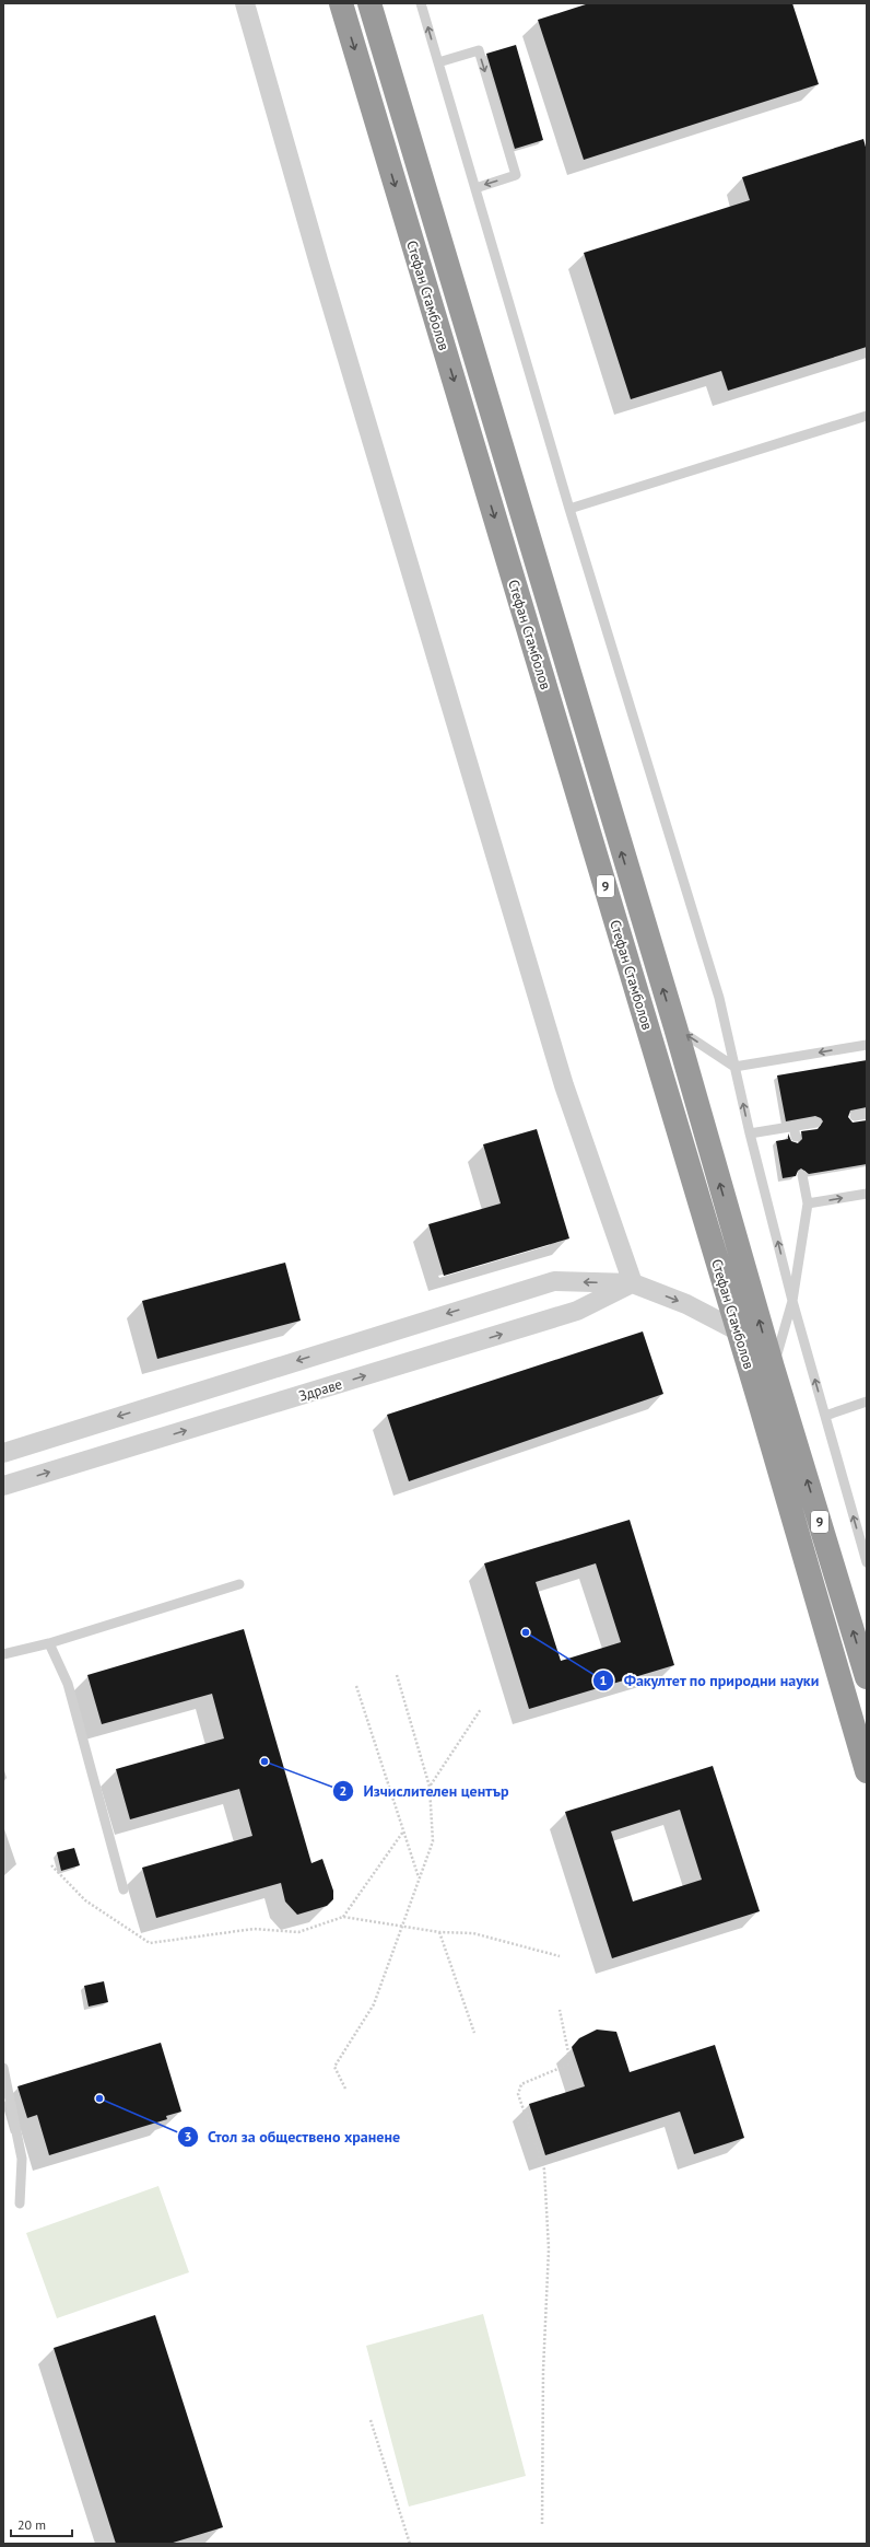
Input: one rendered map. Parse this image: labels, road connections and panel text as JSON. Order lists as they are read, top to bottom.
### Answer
{
  "streets": {
    "highway": ["Стефан Стамболов", "9"],
    "street": ["Здраве"]
  },
  "places": ["Факултет по природни науки", "Изчислителен център", "Стол за обществено хранене"],
  "scale_bar": "20 m"
}
